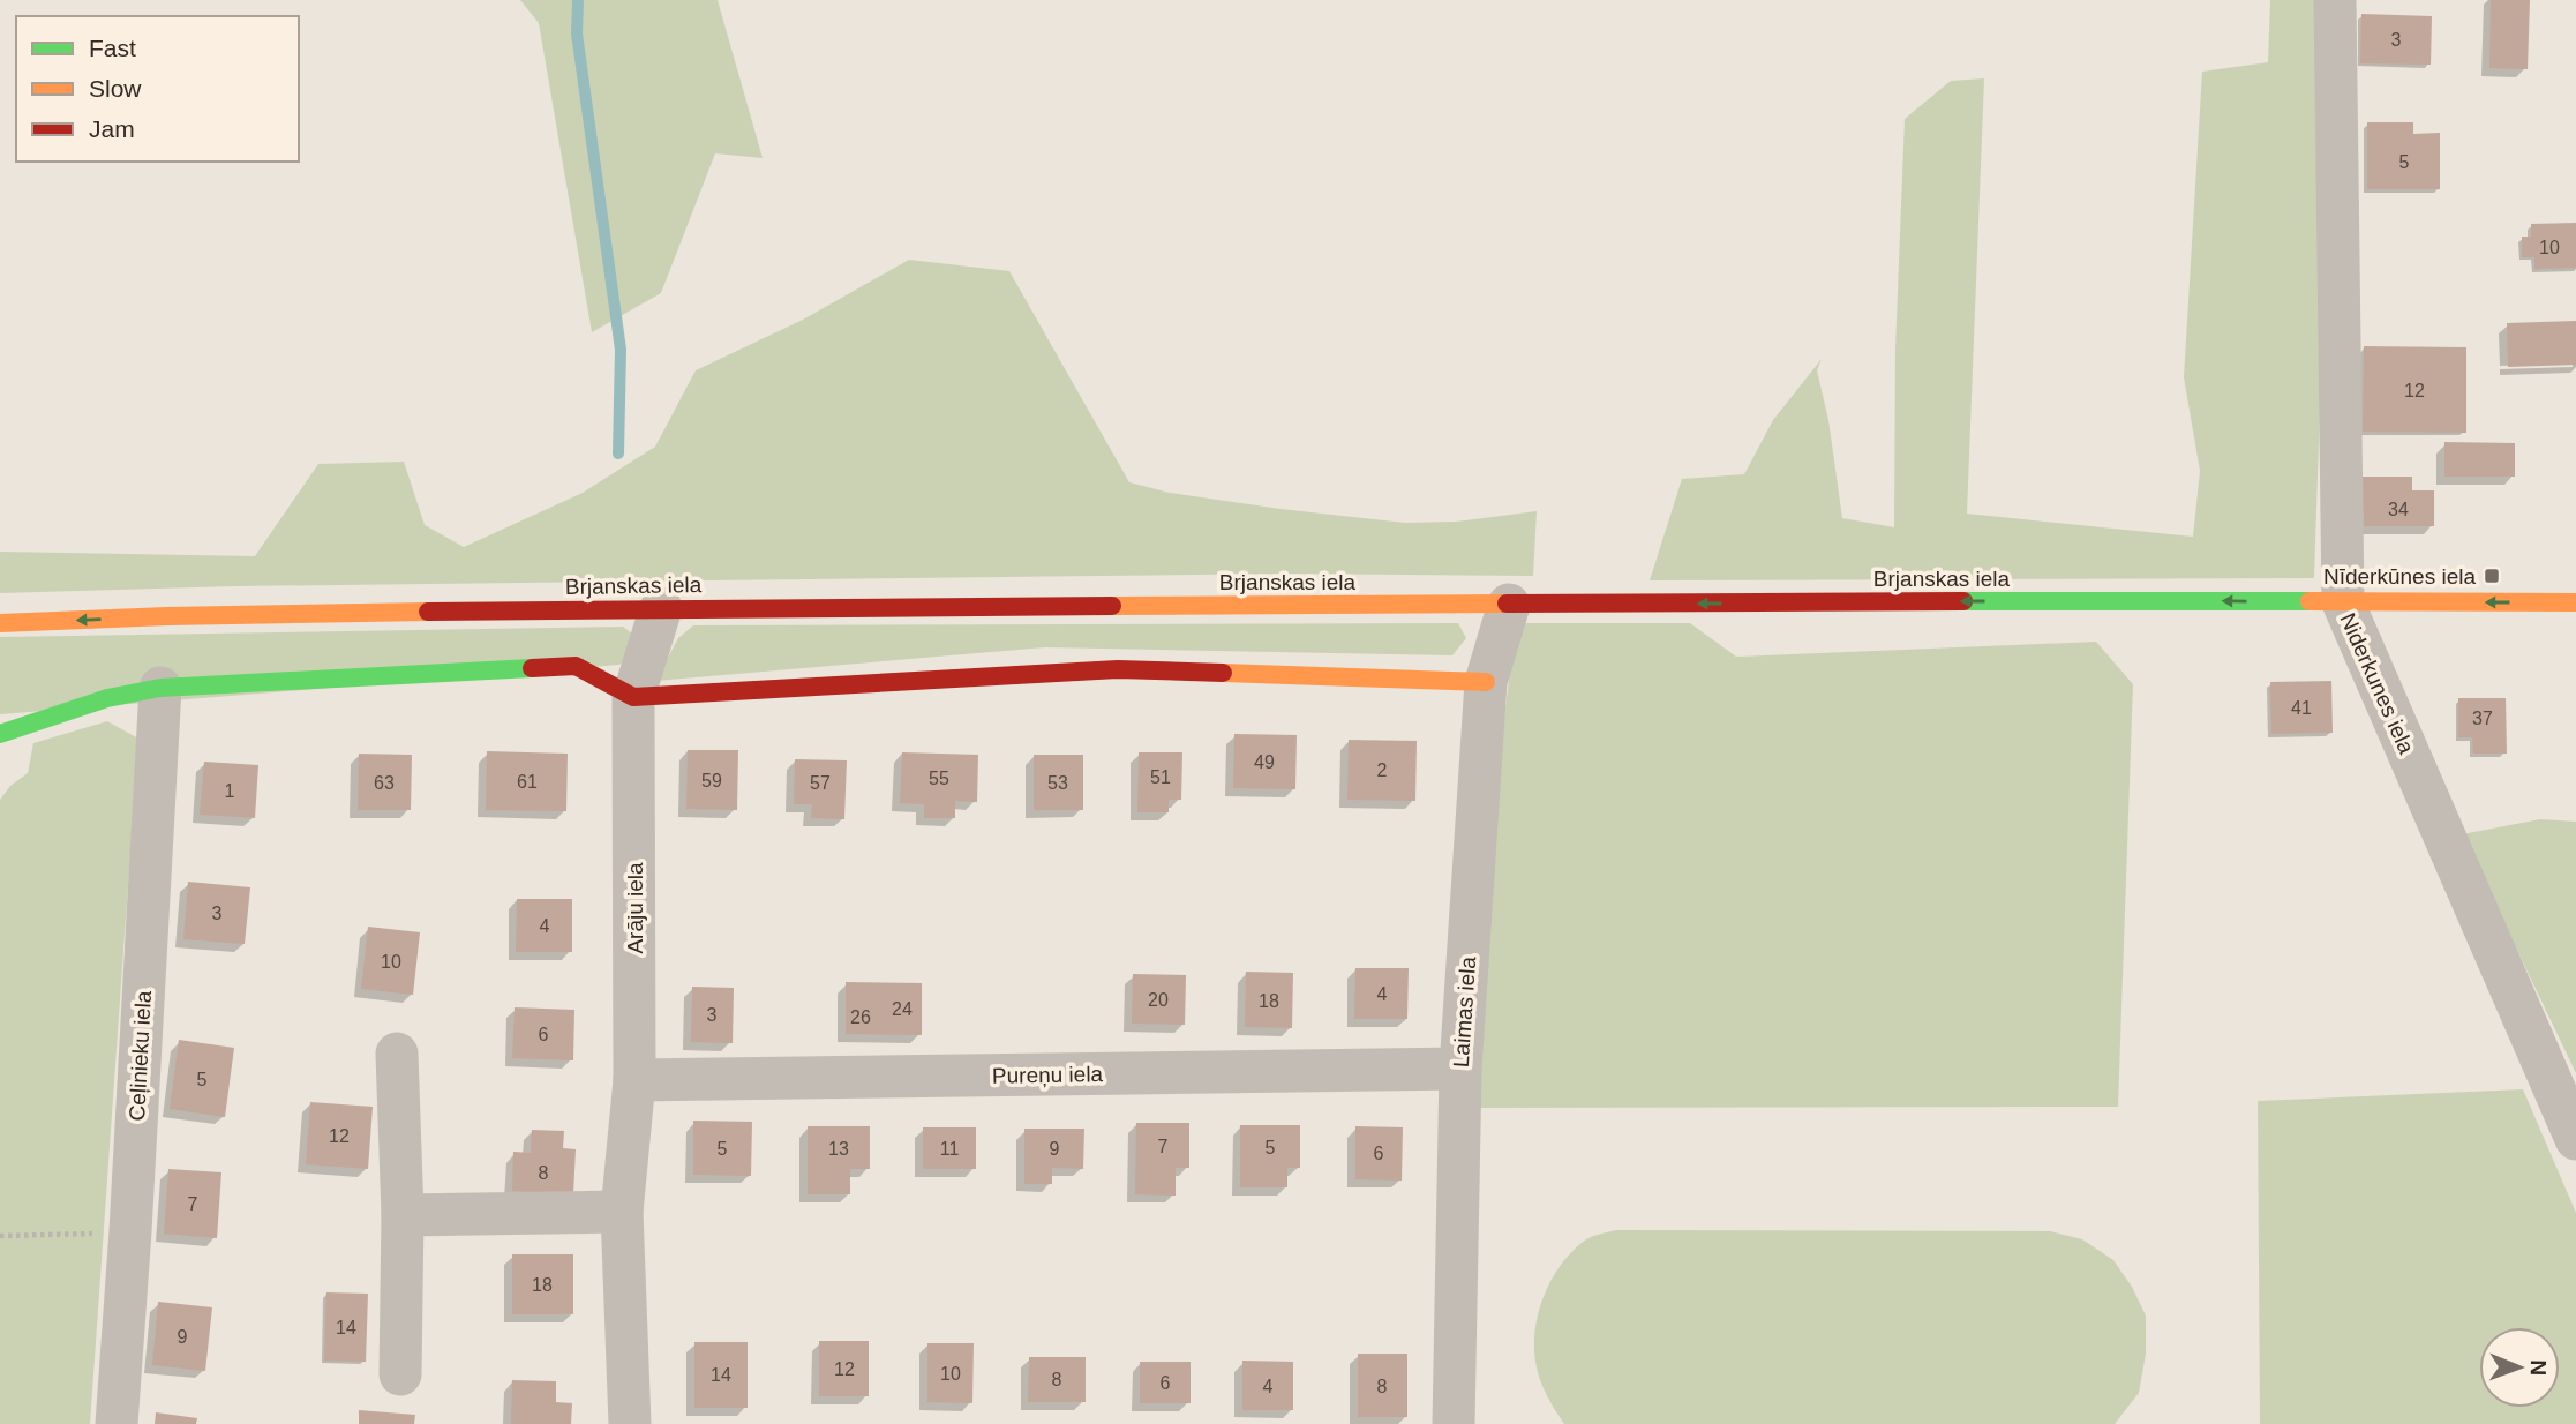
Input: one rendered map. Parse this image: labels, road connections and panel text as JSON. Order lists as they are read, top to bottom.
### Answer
{
  "streets": {
    "main road": ["Brjanskas iela"],
    "street": [
      "Niderkunes iela",
      "Arāju iela",
      "Laimas iela",
      "Ceļinieku iela",
      "Pureņu iela"
    ]
  },
  "crossings": [
    ["Brjanskas iela", "Niderkunes iela"],
    ["Brjanskas iela", "Arāju iela"],
    ["Brjanskas iela", "Laimas iela"],
    ["Arāju iela", "Pureņu iela"],
    ["Laimas iela", "Pureņu iela"]
  ],
  "places": {
    "transit": ["Nīderkūnes iela"]
  },
  "house_numbers": [
    "3",
    "5",
    "10",
    "12",
    "34",
    "41",
    "37",
    "49",
    "2",
    "51",
    "55",
    "59",
    "61",
    "63",
    "57",
    "53",
    "1",
    "3",
    "4",
    "10",
    "4",
    "20",
    "18",
    "24",
    "3",
    "26",
    "6",
    "5",
    "12",
    "7",
    "5",
    "5",
    "13",
    "11",
    "9",
    "6",
    "8",
    "7",
    "18",
    "14",
    "9",
    "12",
    "10",
    "14",
    "8",
    "6",
    "4",
    "8"
  ],
  "legend": ["Fast", "Slow", "Jam"],
  "north": "right"
}
